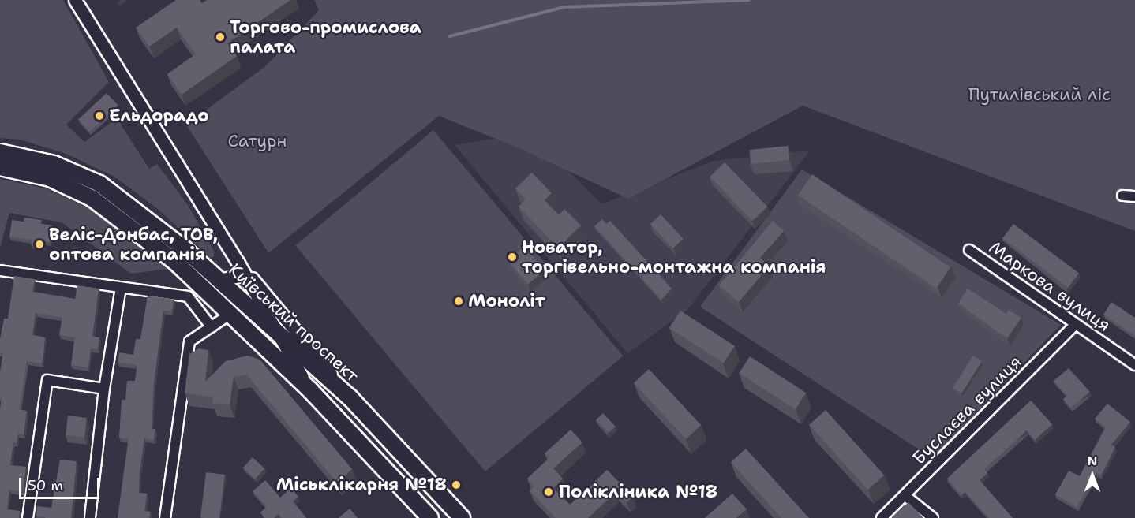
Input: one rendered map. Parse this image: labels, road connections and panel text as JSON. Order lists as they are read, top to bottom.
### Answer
{
  "streets": {
    "main road": ["Київський проспект"],
    "street": ["Маркова вулиця", "Буслаєва вулиця"]
  },
  "crossings": [
    ["Маркова вулиця", "Буслаєва вулиця"]
  ],
  "parks": ["Путилівський ліс", "Сатурн"],
  "places": [
    "Торгово-промислова палата",
    "Ельдорадо",
    "Веліс-Донбас, ТОВ, оптова компанія",
    "Новатор, торгівельно-монтажна компанія",
    "Моноліт",
    "Міськлікарня №18",
    "Полікліника №18"
  ],
  "scale_bar": "50 m",
  "north": "top"
}
